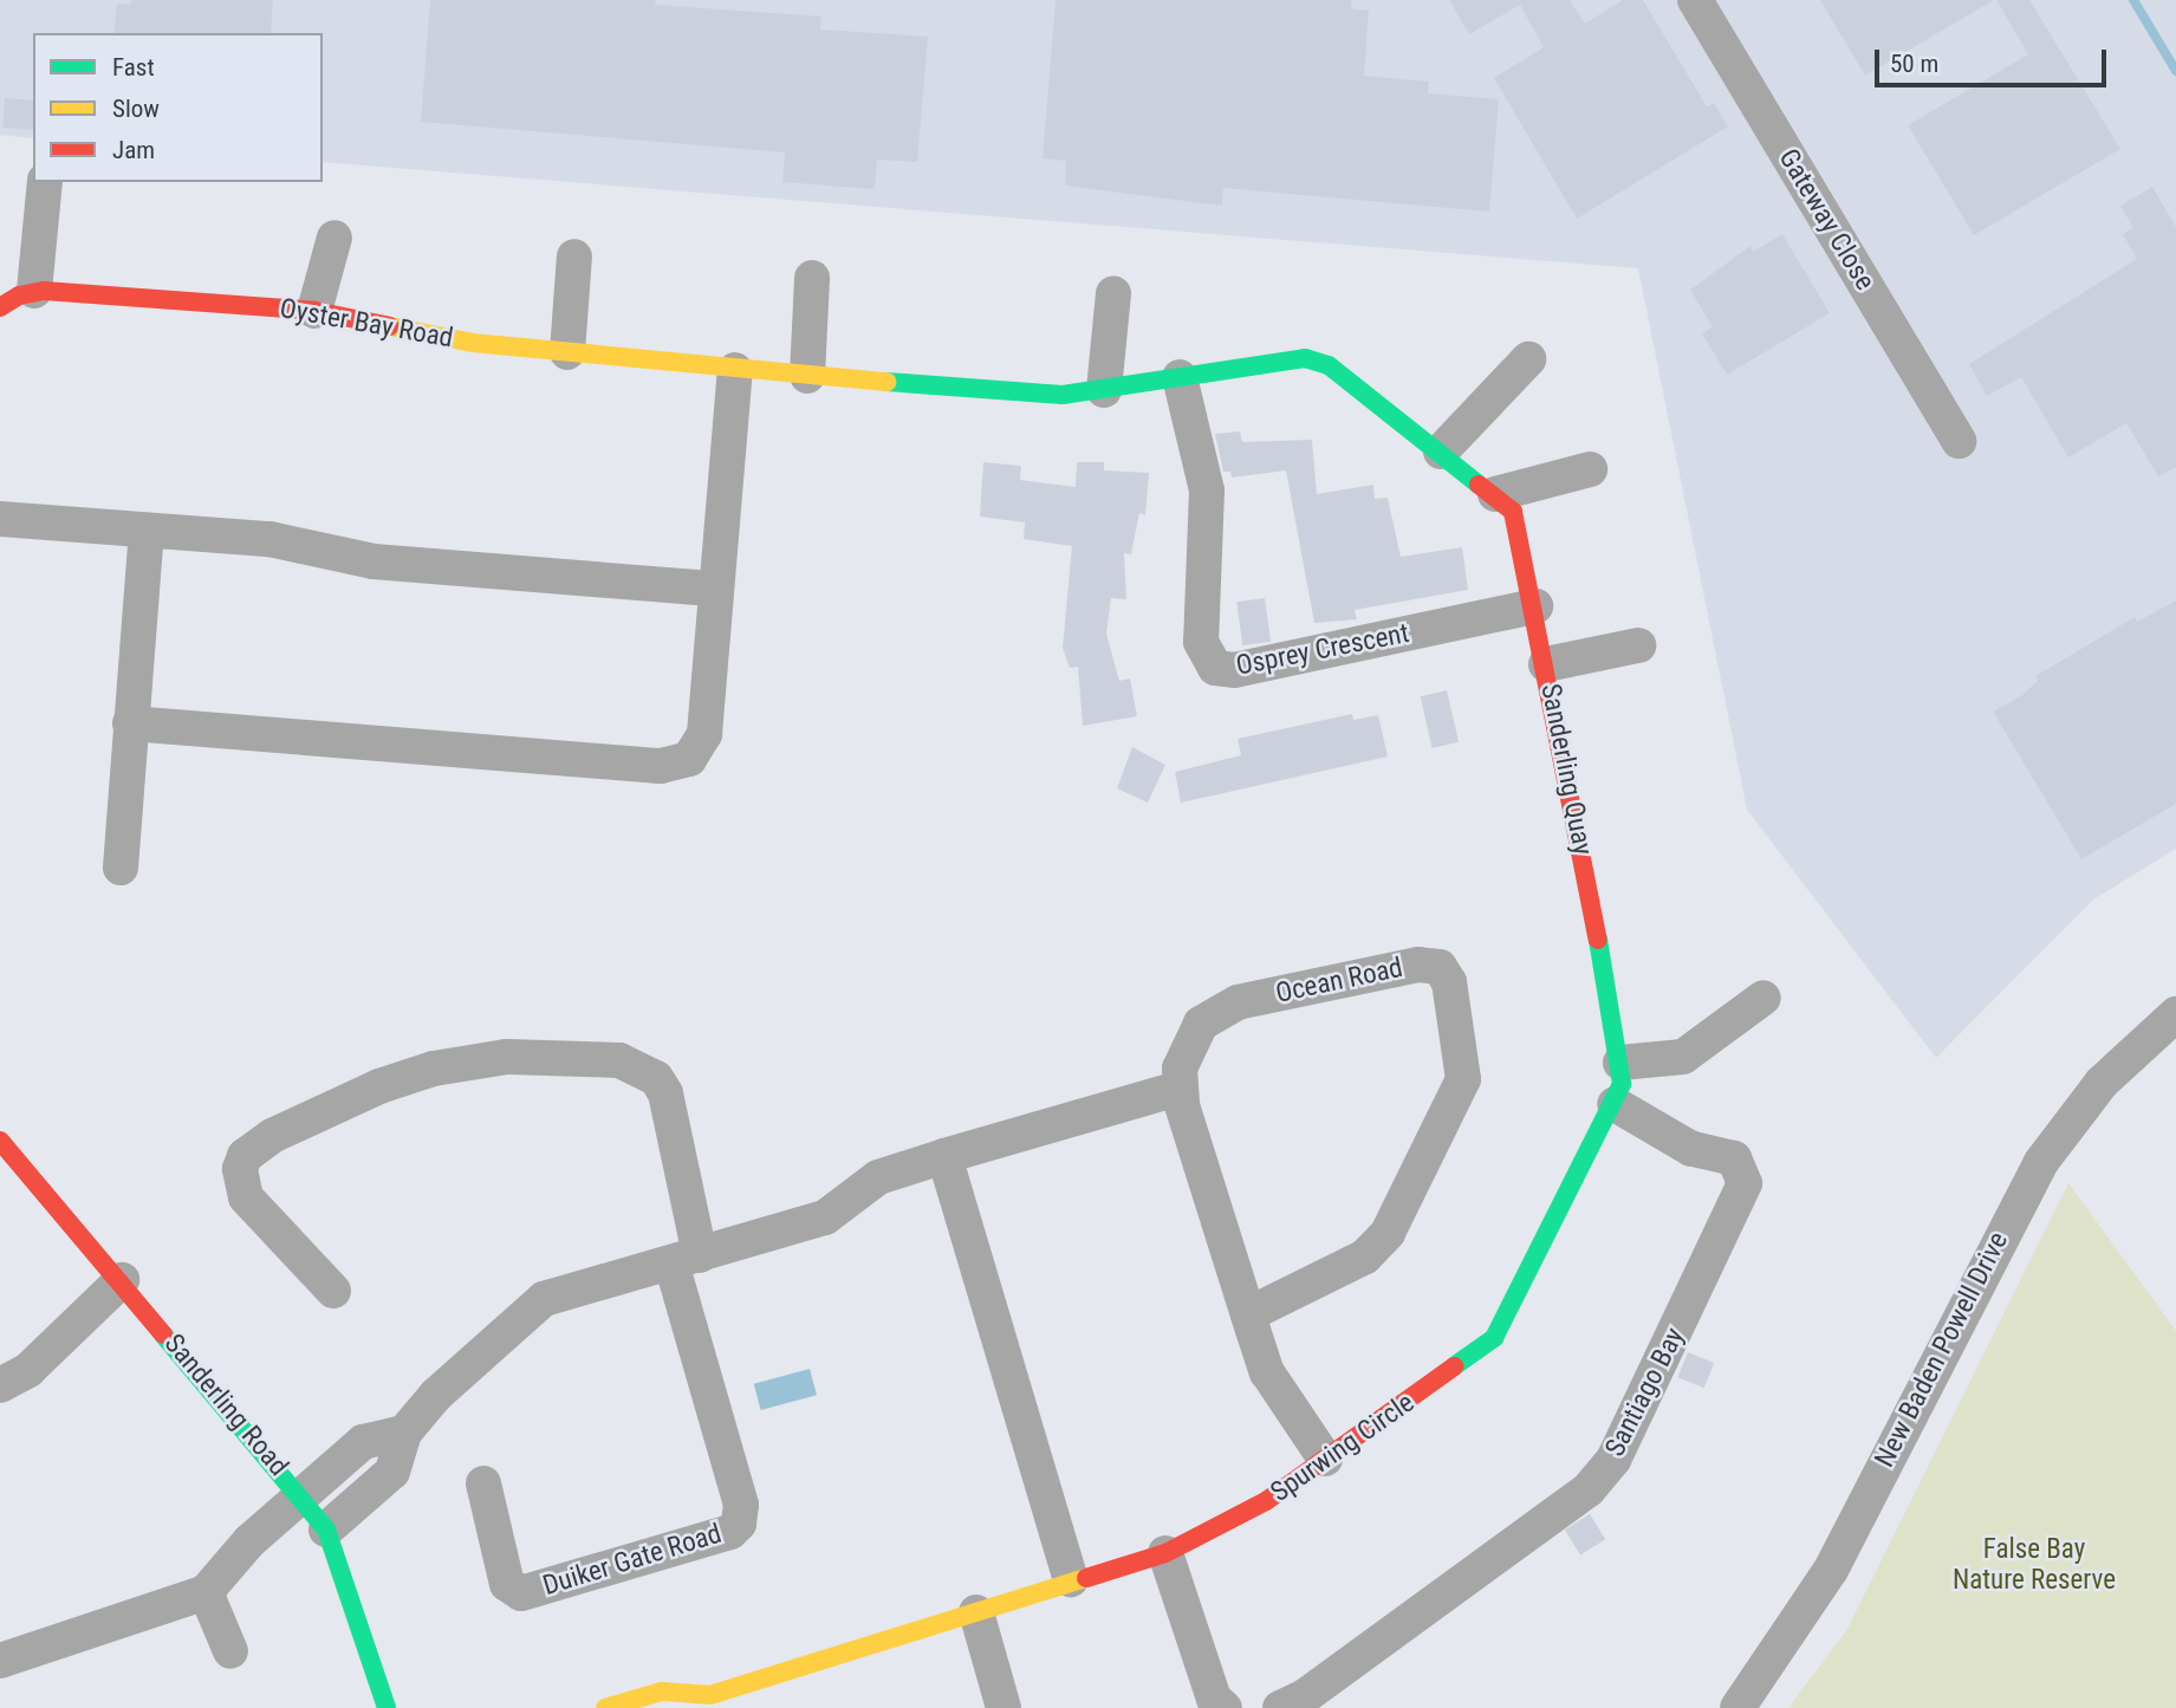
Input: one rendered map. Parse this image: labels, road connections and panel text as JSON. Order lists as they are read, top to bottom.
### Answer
{
  "streets": {
    "street": [
      "Gateway Close",
      "Oyster Bay Road",
      "Osprey Crescent",
      "Sanderling Quay",
      "Ocean Road",
      "New Baden Powell Drive",
      "Santiago Bay",
      "Sanderling Road",
      "Spurwing Circle",
      "Duiker Gate Road"
    ]
  },
  "crossings": [
    ["Osprey Crescent", "Sanderling Quay"],
    ["Sanderling Quay", "Spurwing Circle"],
    ["Santiago Bay", "Spurwing Circle"]
  ],
  "parks": ["False Bay Nature Reserve"],
  "legend": ["Fast", "Slow", "Jam"],
  "scale_bar": "50 m"
}
